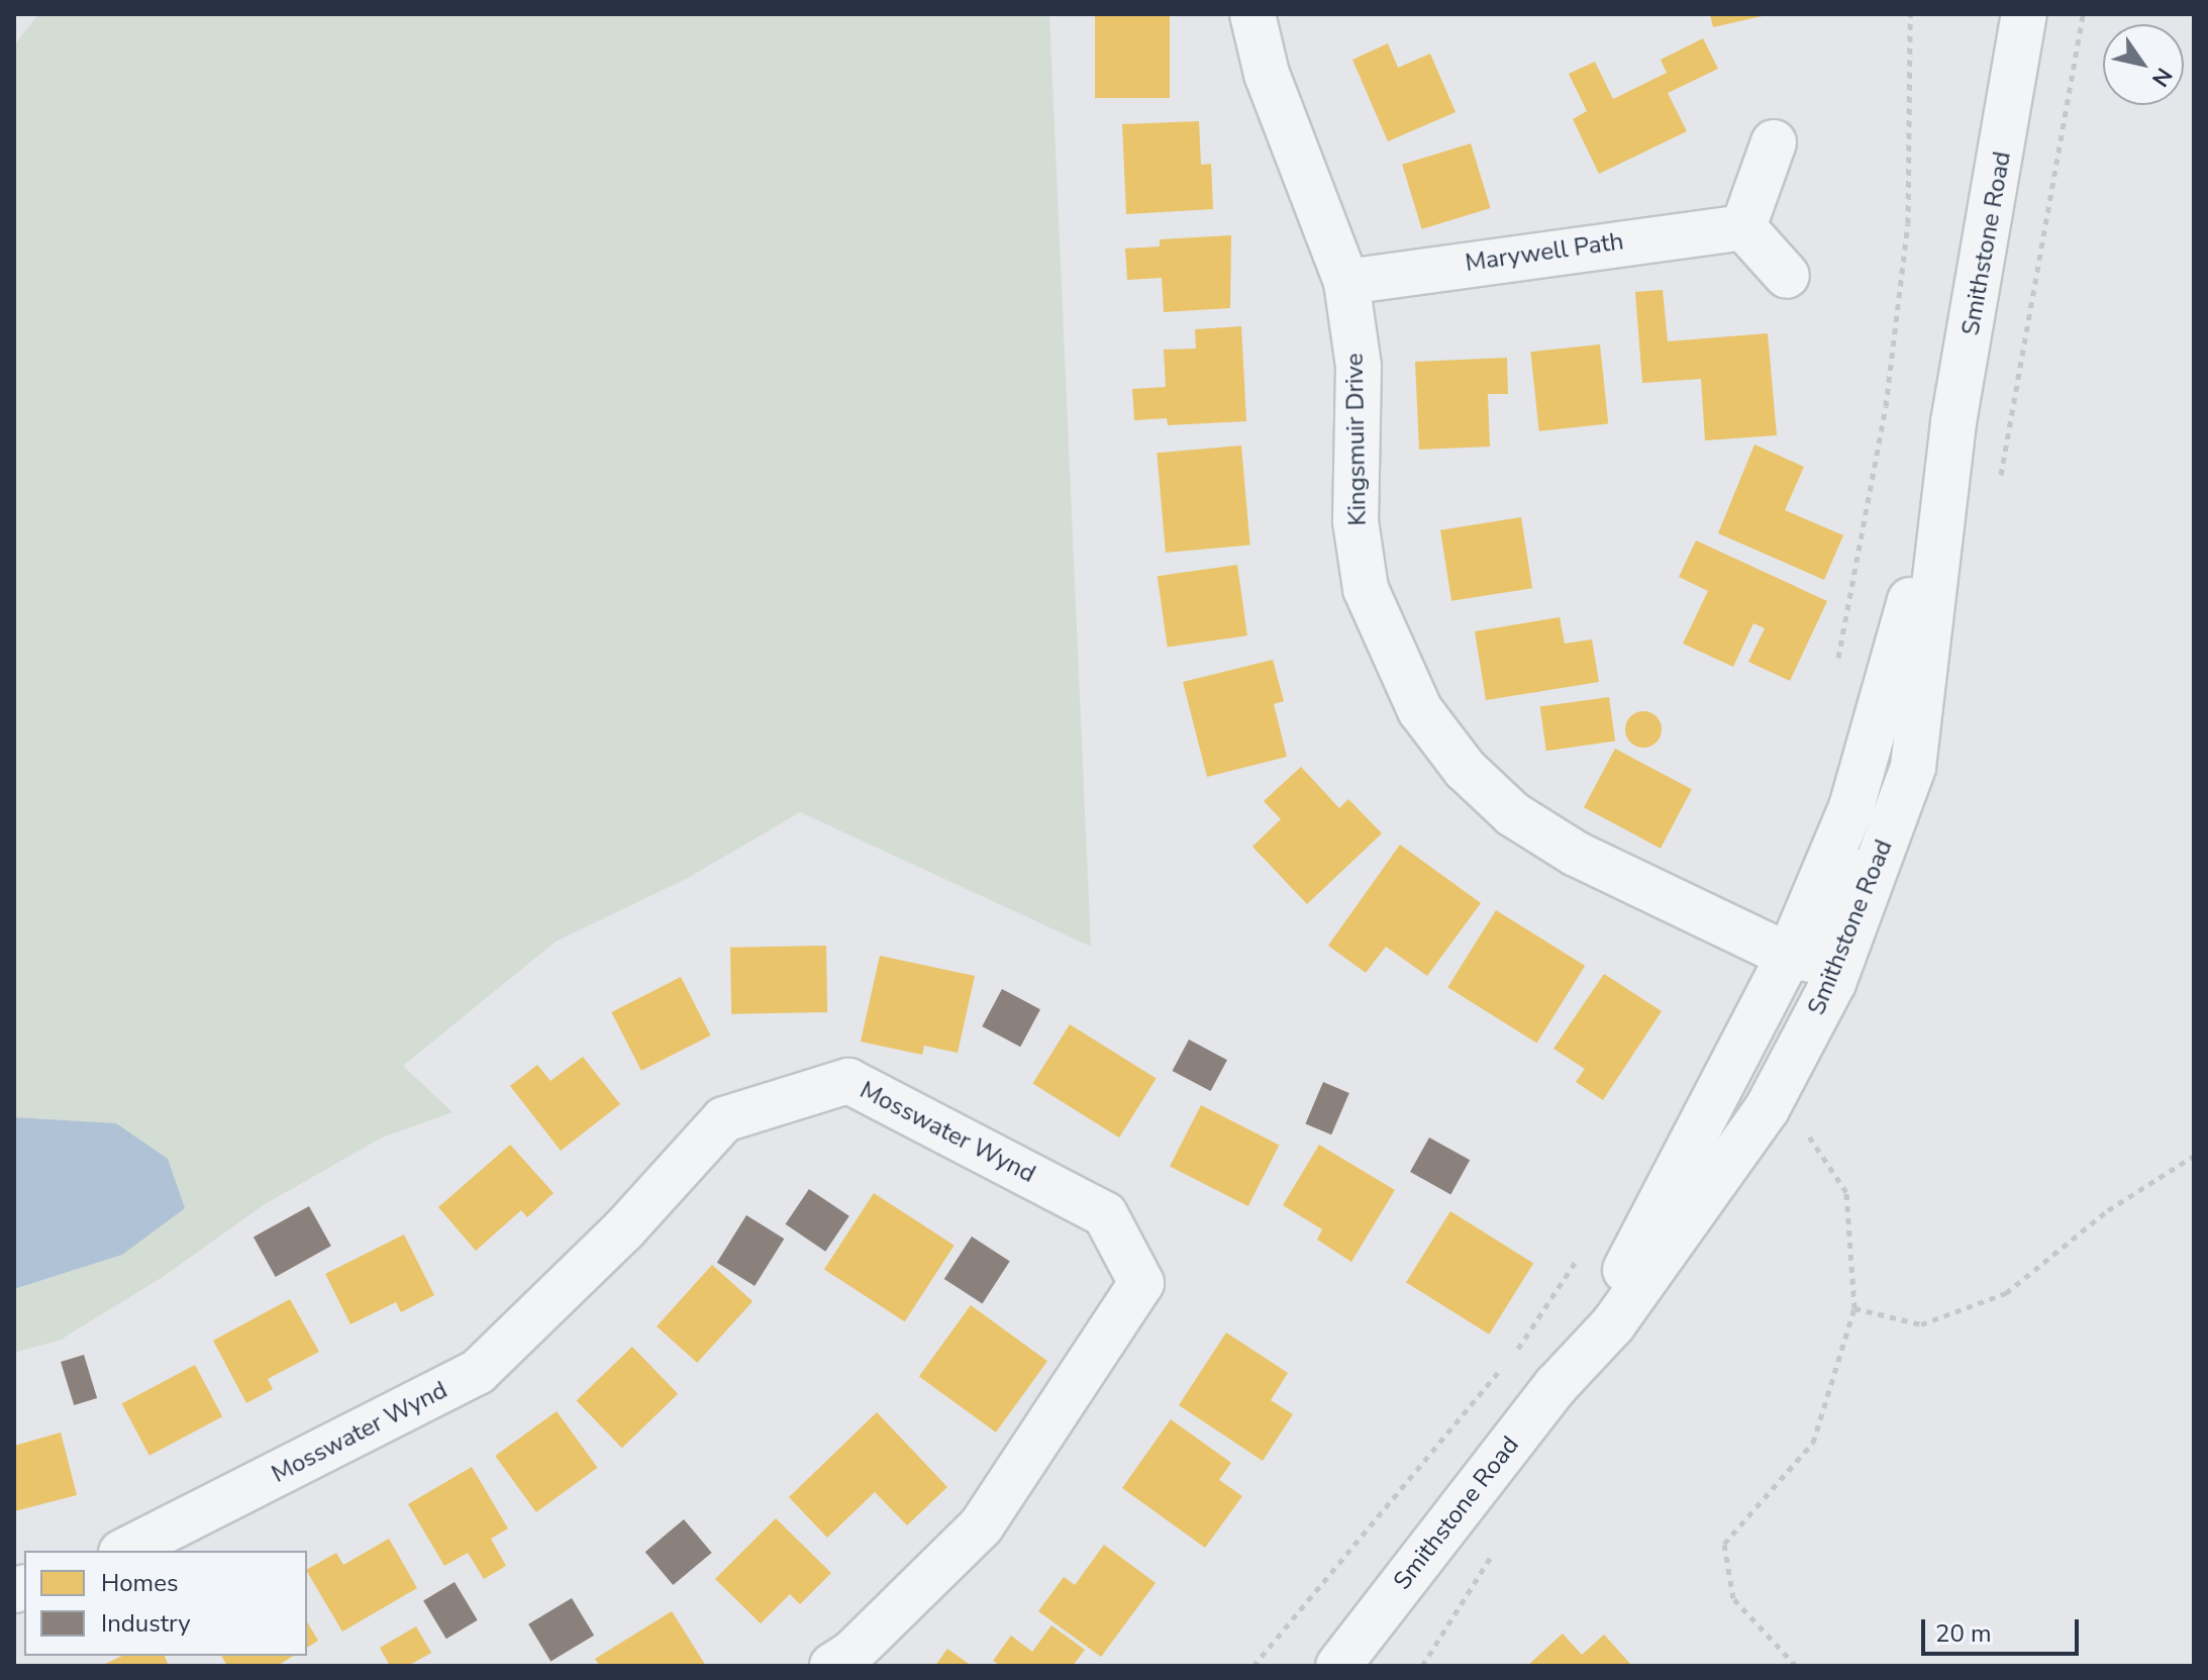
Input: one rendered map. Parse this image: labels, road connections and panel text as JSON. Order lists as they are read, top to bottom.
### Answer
{
  "streets": {
    "street": [
      "Smithstone Road",
      "Marywell Path",
      "Kingsmuir Drive",
      "Mosswater Wynd"
    ]
  },
  "crossings": [
    ["Smithstone Road", "Kingsmuir Drive"],
    ["Marywell Path", "Kingsmuir Drive"]
  ],
  "legend": ["Homes", "Industry"],
  "scale_bar": "20 m",
  "north": "bottom right"
}
